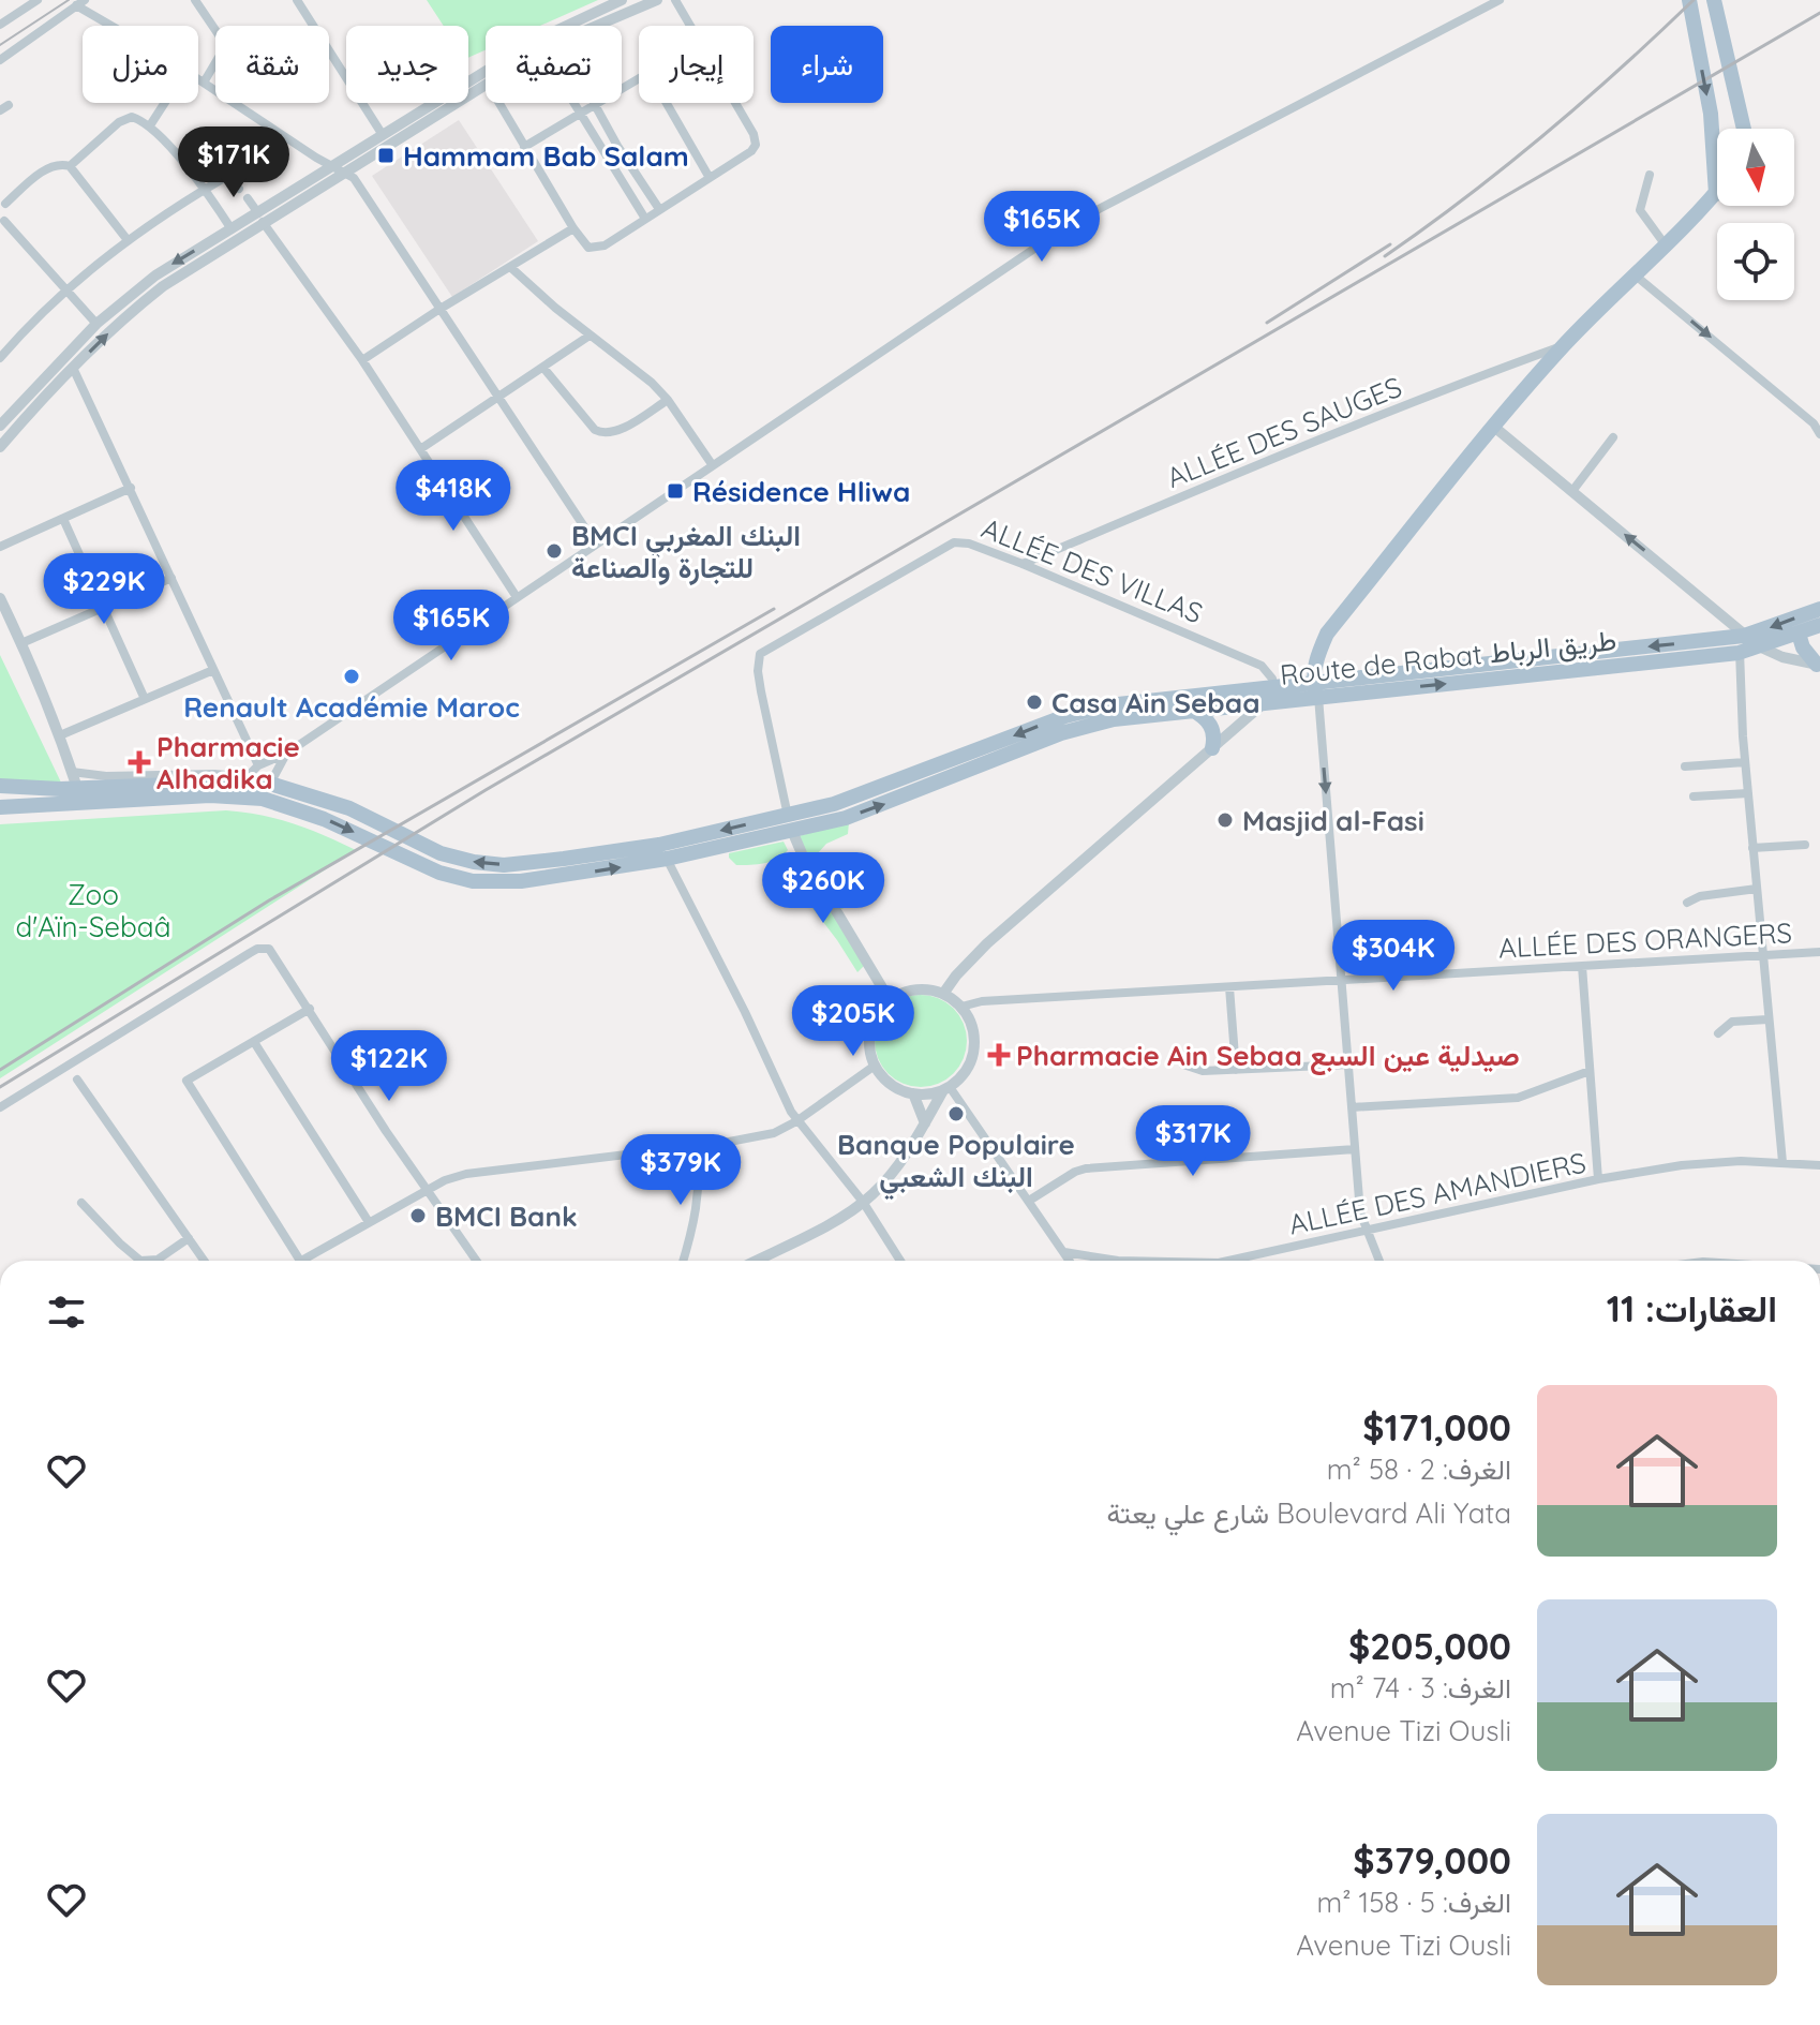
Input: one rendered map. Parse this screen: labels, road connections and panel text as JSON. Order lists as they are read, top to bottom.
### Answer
{
  "streets": {
    "main road": ["Route de Rabat طريق الرباط"],
    "street": [
      "ALLÉE DES SAUGES",
      "ALLÉE DES VILLAS",
      "ALLÉE DES ORANGERS",
      "ALLÉE DES AMANDIERS"
    ]
  },
  "crossings": [
    ["ALLÉE DES SAUGES", "ALLÉE DES VILLAS"],
    ["ALLÉE DES VILLAS", "Route de Rabat طريق الرباط"],
    ["ALLÉE DES VILLAS", "ALLÉE DES ORANGERS"]
  ],
  "parks": ["Zoo d'Aïn-Sebaâ"],
  "places": {
    "transit": ["Hammam Bab Salam", "Résidence Hliwa"],
    "other": [
      "BMCI البنك المغربي للتجارة والصناعة",
      "Renault Académie Maroc",
      "Casa Ain Sebaa",
      "Masjid al-Fasi",
      "Banque Populaire البنك الشعبي",
      "BMCI Bank"
    ],
    "health": ["Pharmacie Alhadika", "Pharmacie Ain Sebaa صيدلية عين السبع"]
  },
  "north": "bottom",
  "page": {
    "chip": [
      "شراء",
      "إيجار",
      "تصفية",
      "جديد",
      "شقة",
      "منزل"
    ],
    "price": [
      "$171K",
      "$165K",
      "$418K",
      "$229K",
      "$165K",
      "$260K",
      "$304K",
      "$205K",
      "$122K",
      "$317K",
      "$379K"
    ],
    "heading": "العقارات: 11",
    "list": [
      {
        "name": "$171,000",
        "note": "الغرف: 2 · 58 m² · Boulevard Ali Yata شارع علي يعتة"
      },
      {
        "name": "$205,000",
        "note": "الغرف: 3 · 74 m² · Avenue Tizi Ousli"
      },
      {
        "name": "$379,000",
        "note": "الغرف: 5 · 158 m² · Avenue Tizi Ousli"
      }
    ]
  }
}
